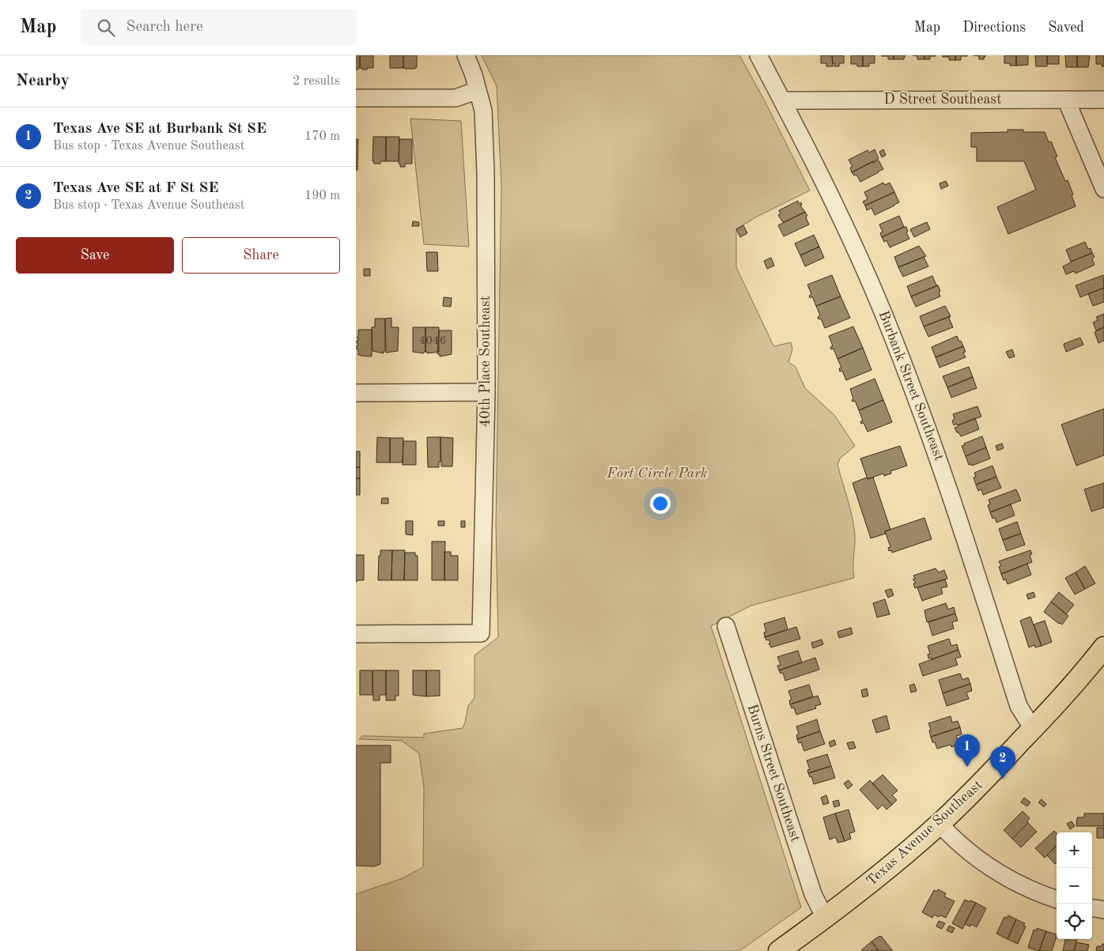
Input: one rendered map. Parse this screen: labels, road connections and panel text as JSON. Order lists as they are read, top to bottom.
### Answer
{
  "streets": {
    "main road": ["Texas Avenue Southeast"],
    "street": [
      "D Street Southeast",
      "40th Place Southeast",
      "Burbank Street Southeast",
      "Burns Street Southeast"
    ]
  },
  "crossings": [
    ["D Street Southeast", "Burbank Street Southeast"],
    ["Burbank Street Southeast", "Texas Avenue Southeast"],
    ["Burns Street Southeast", "Texas Avenue Southeast"]
  ],
  "parks": ["Fort Circle Park"],
  "house_numbers": ["4046"],
  "page": {
    "header": "Map",
    "search": "Search here",
    "nav": ["Map", "Directions", "Saved"],
    "heading": ["Nearby", "2 results"],
    "list": [
      {
        "mark": "1",
        "name": "Texas Ave SE at Burbank St SE",
        "note": "Bus stop · Texas Avenue Southeast",
        "value": "170 m"
      },
      {
        "mark": "2",
        "name": "Texas Ave SE at F St SE",
        "note": "Bus stop · Texas Avenue Southeast",
        "value": "190 m"
      }
    ],
    "buttons": ["Save", "Share"],
    "pins": ["1", "2"],
    "map_buttons": ["+", "−"]
  }
}
